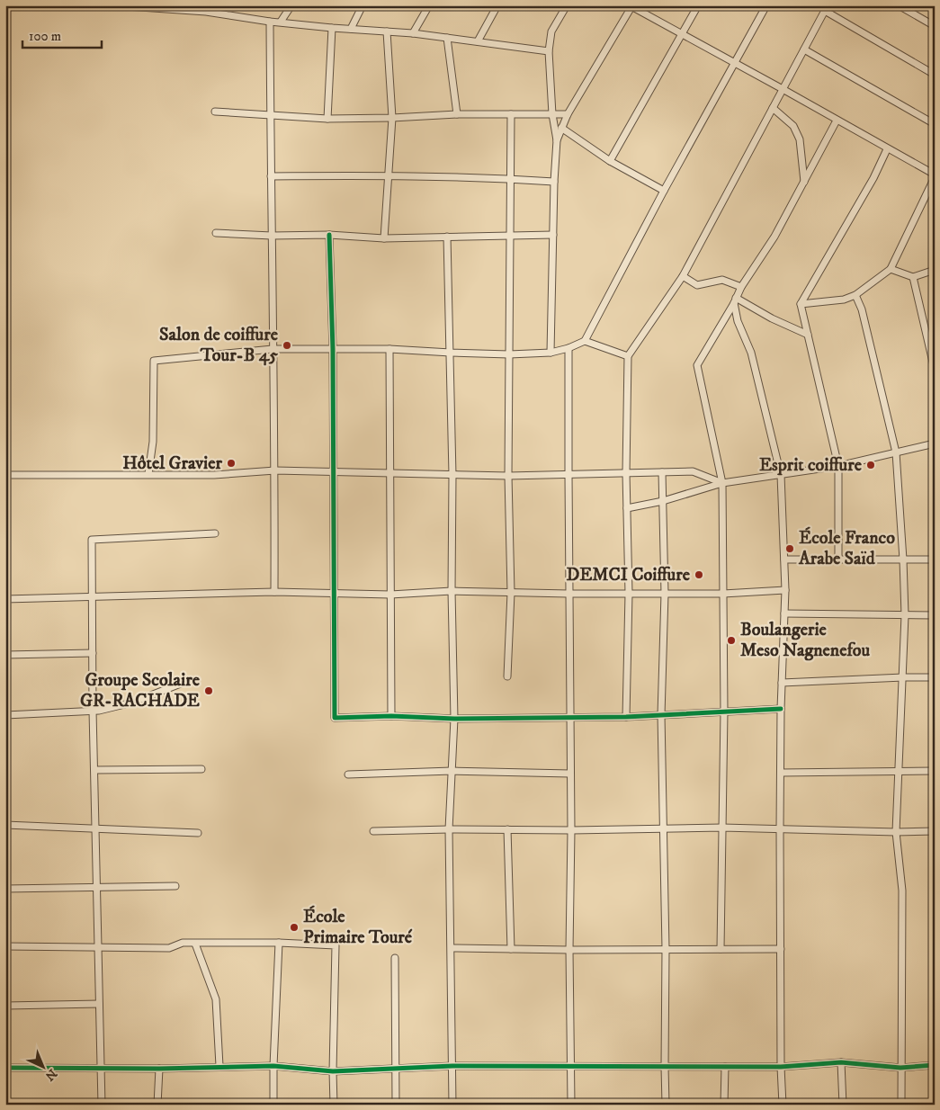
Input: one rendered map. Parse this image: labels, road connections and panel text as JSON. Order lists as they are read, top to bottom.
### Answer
{
  "places": [
    "Salon de coiffure Tour-B 45",
    "Hôtel Gravier",
    "Esprit coiffure",
    "École Franco Arabe Saïd",
    "DEMCI Coiffure",
    "Boulangerie Meso Nagnenefou",
    "Groupe Scolaire GR-RACHADE",
    "École Primaire Touré"
  ],
  "scale_bar": "100 m",
  "north": "bottom right"
}
